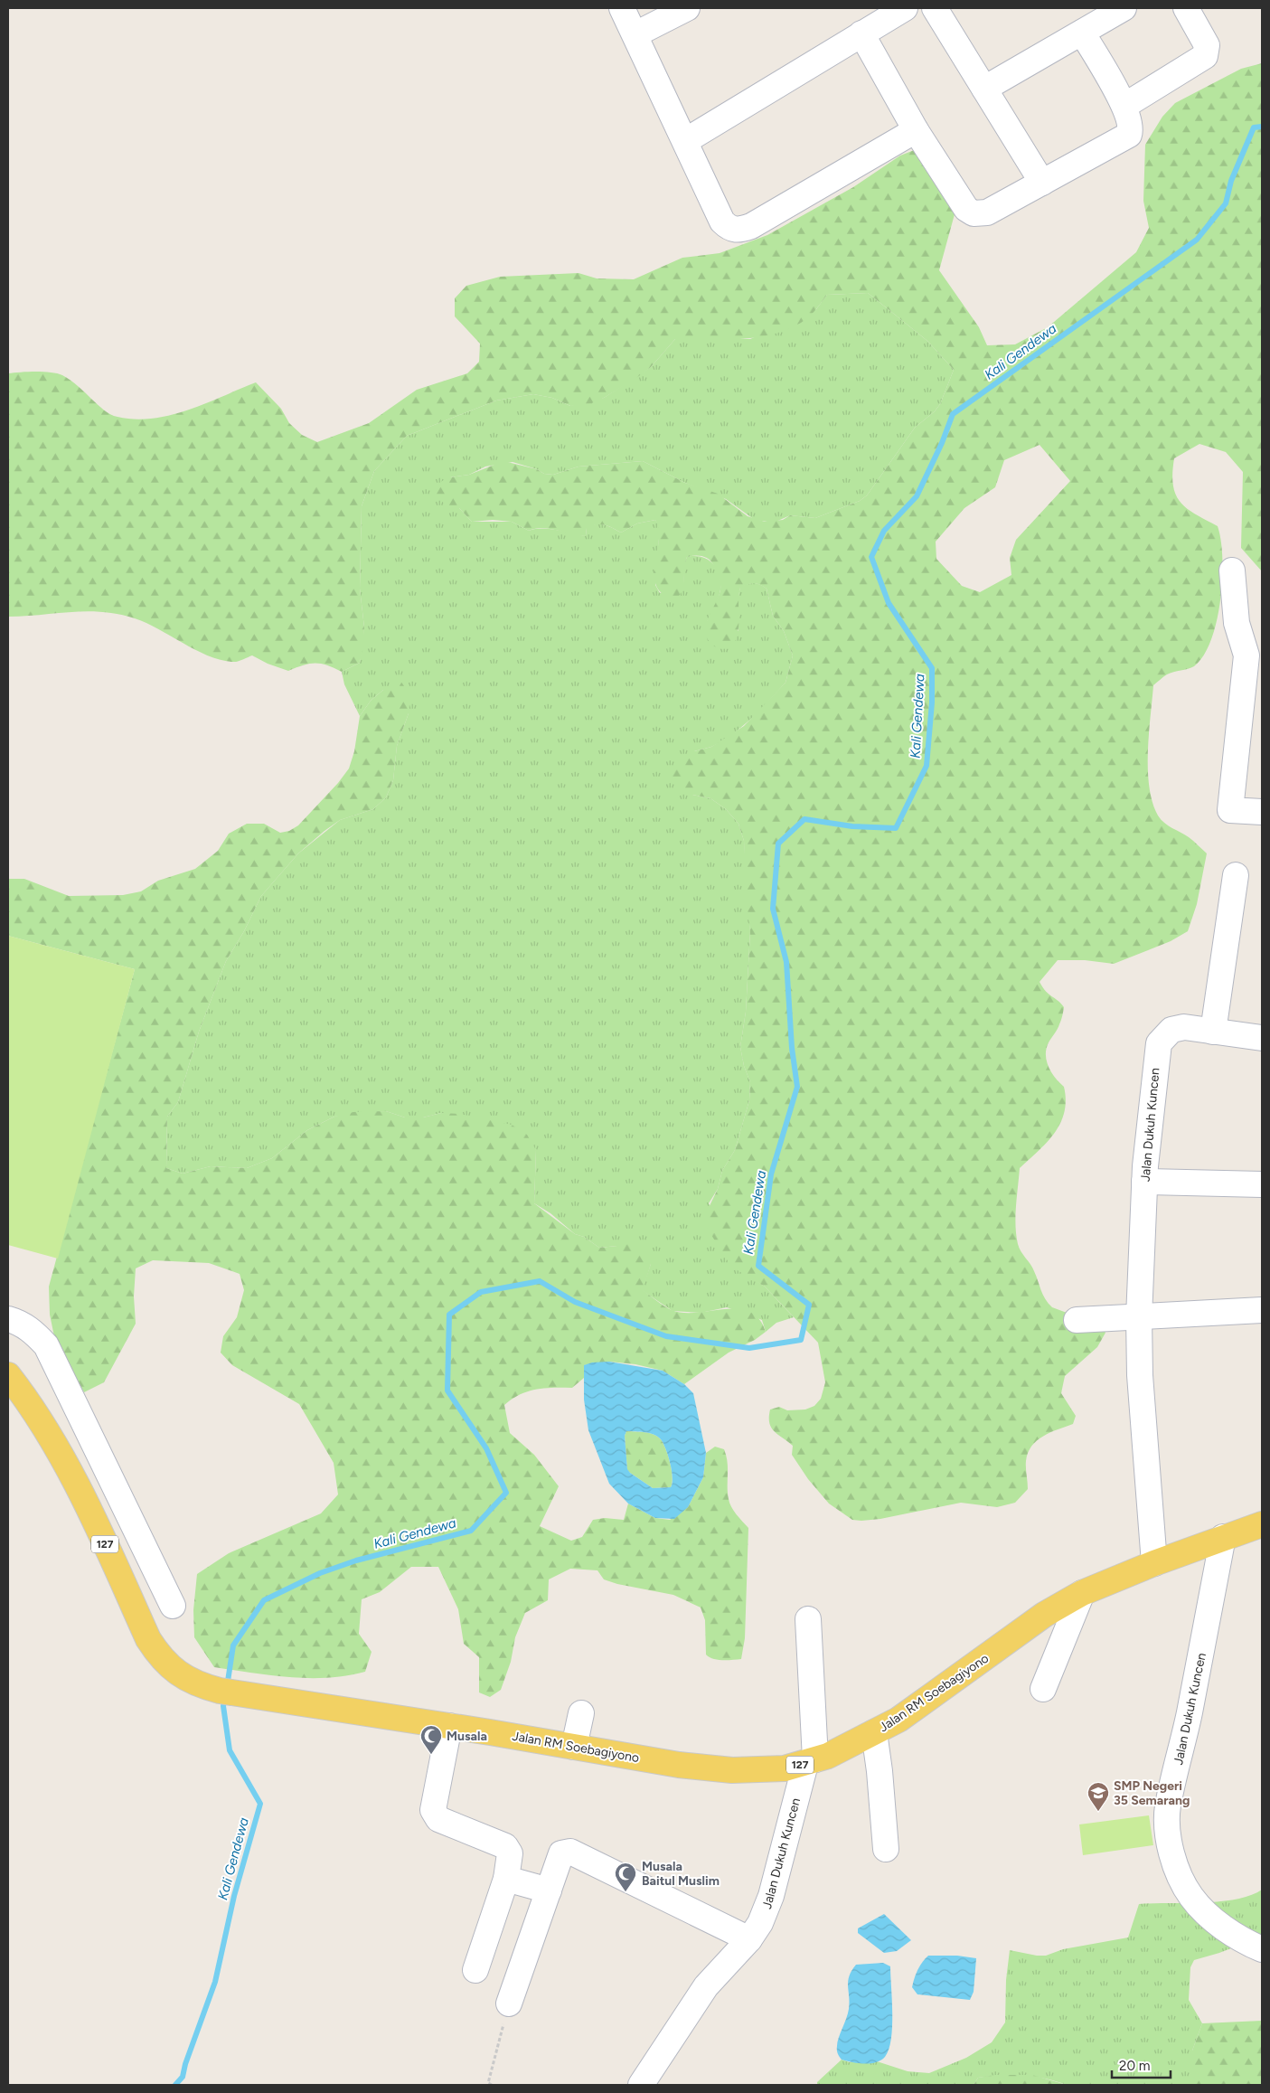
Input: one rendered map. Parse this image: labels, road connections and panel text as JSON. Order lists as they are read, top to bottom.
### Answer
{
  "streets": {
    "main road": ["127", "Jalan RM Soebagiyono"],
    "street": ["Jalan Dukuh Kuncen"]
  },
  "crossings": [
    ["Jalan Dukuh Kuncen", "Jalan RM Soebagiyono"]
  ],
  "water": ["Kali Gendewa"],
  "places": {
    "mosque": ["Musala", "Musala Baitul Muslim"],
    "school or university": ["SMP Negeri 35 Semarang"]
  },
  "scale_bar": "20 m"
}
